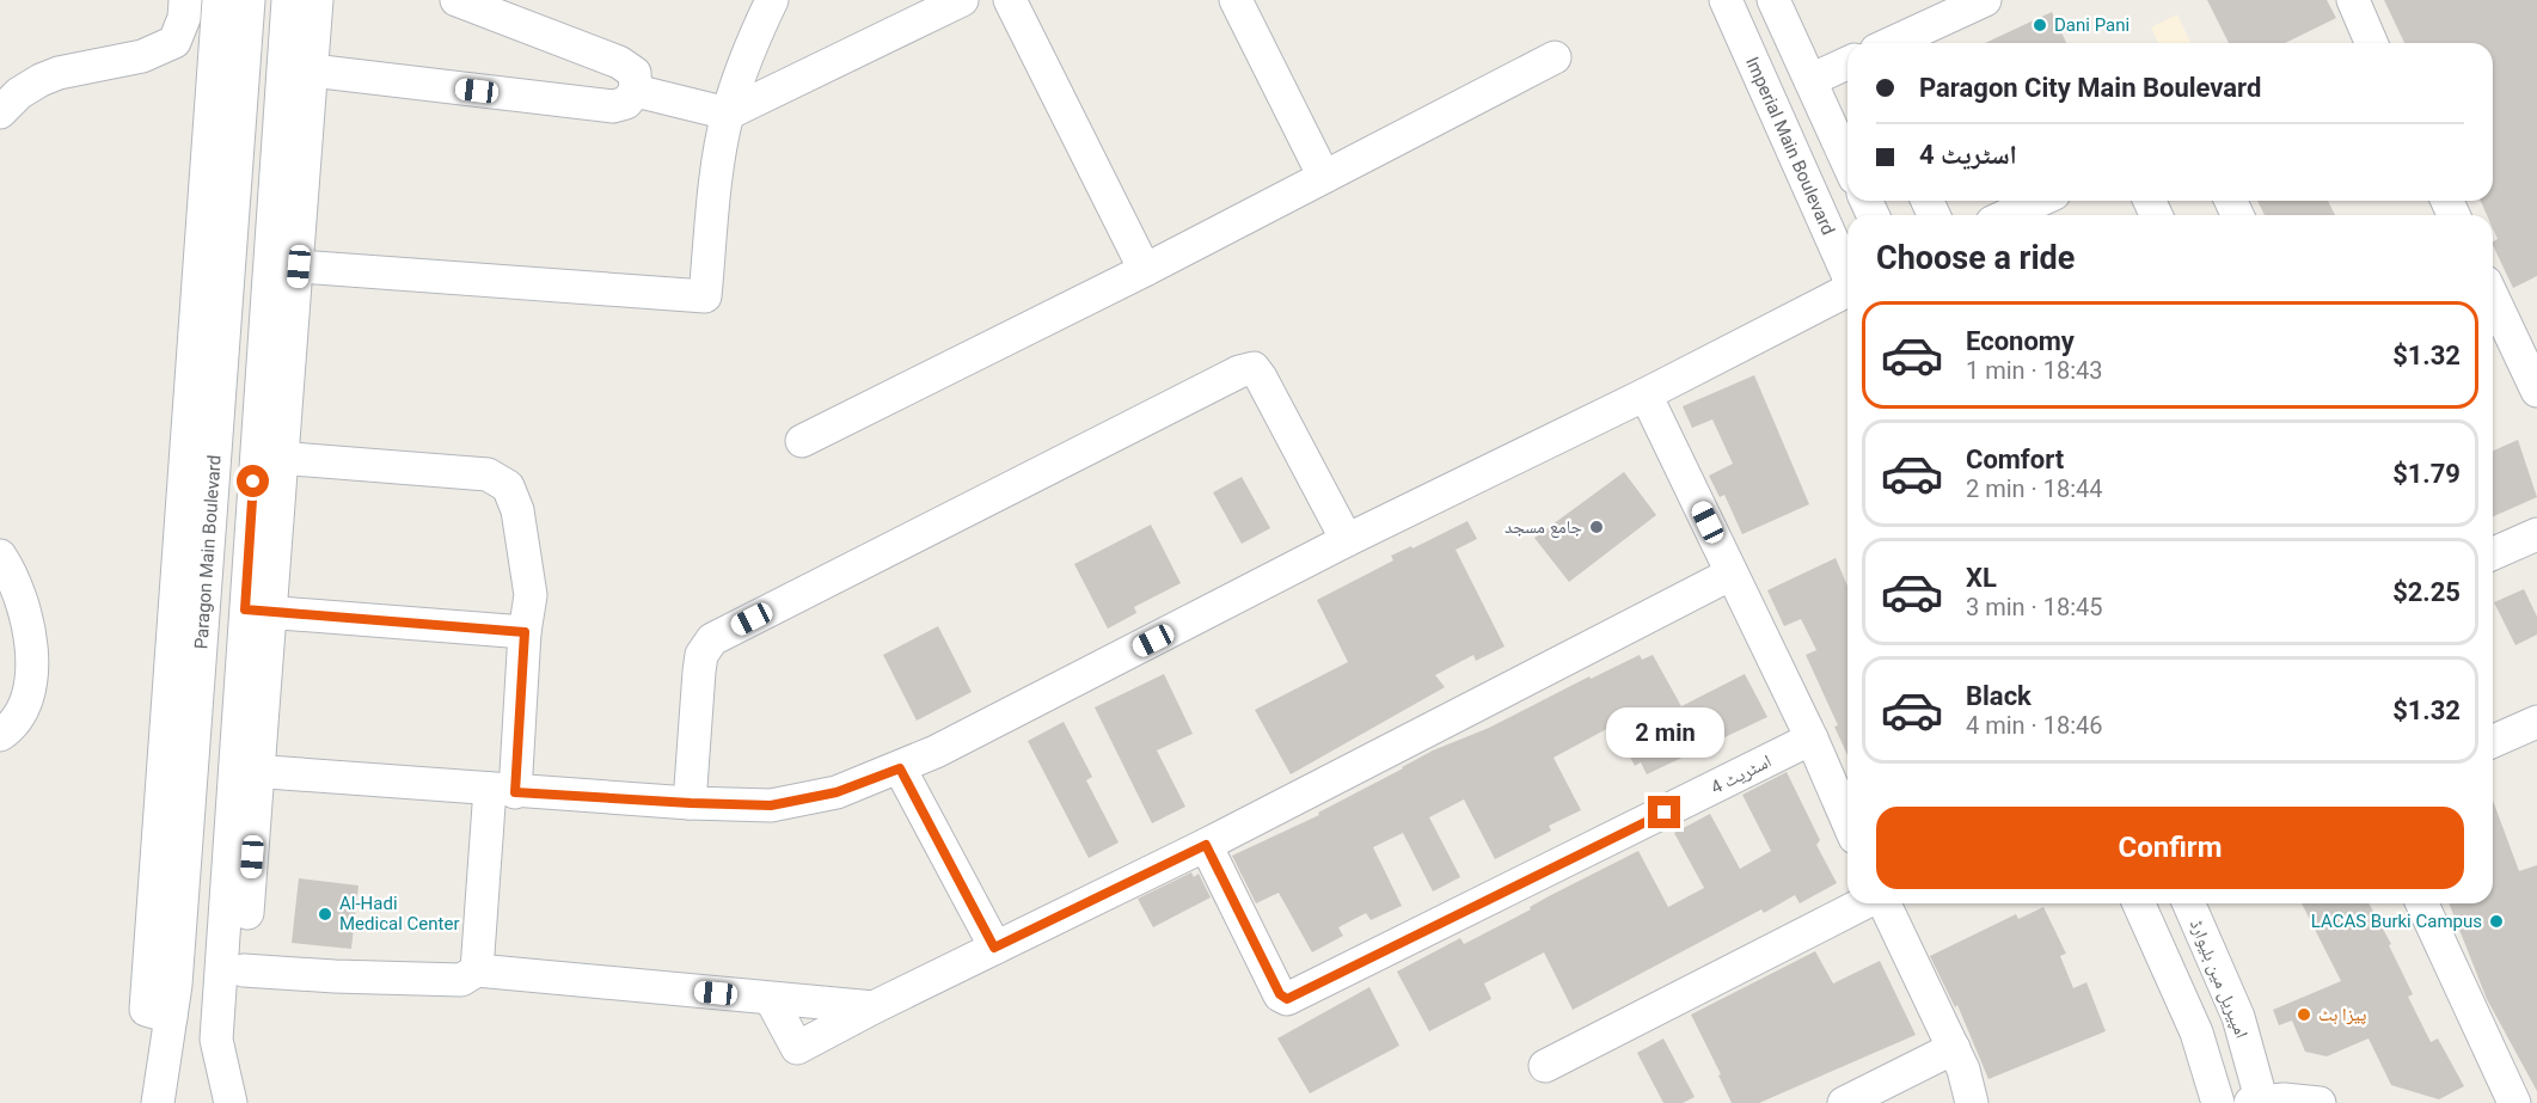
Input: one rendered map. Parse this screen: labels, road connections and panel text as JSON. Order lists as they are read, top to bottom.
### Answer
{
  "streets": {
    "street": [
      "Imperial Main Boulevard",
      "Paragon Main Boulevard",
      "اسٹریٹ 4",
      "امپیریل مین بلیوارڈ"
    ]
  },
  "places": [
    "Dani Pani",
    "جامع مسجد",
    "Al-Hadi Medical Center",
    "LACAS Burki Campus",
    "پیزا ہٹ"
  ],
  "page": {
    "banner": ["Paragon City Main Boulevard", "اسٹریٹ 4"],
    "heading": "Choose a ride",
    "list": [
      {
        "name": "Economy",
        "note": "1 min · 18:43",
        "value": "$1.32"
      },
      {
        "name": "Comfort",
        "note": "2 min · 18:44",
        "value": "$1.79"
      },
      {
        "name": "XL",
        "note": "3 min · 18:45",
        "value": "$2.25"
      },
      {
        "name": "Black",
        "note": "4 min · 18:46",
        "value": "$1.32"
      }
    ],
    "bubble": "2 min",
    "buttons": "Confirm"
  }
}
